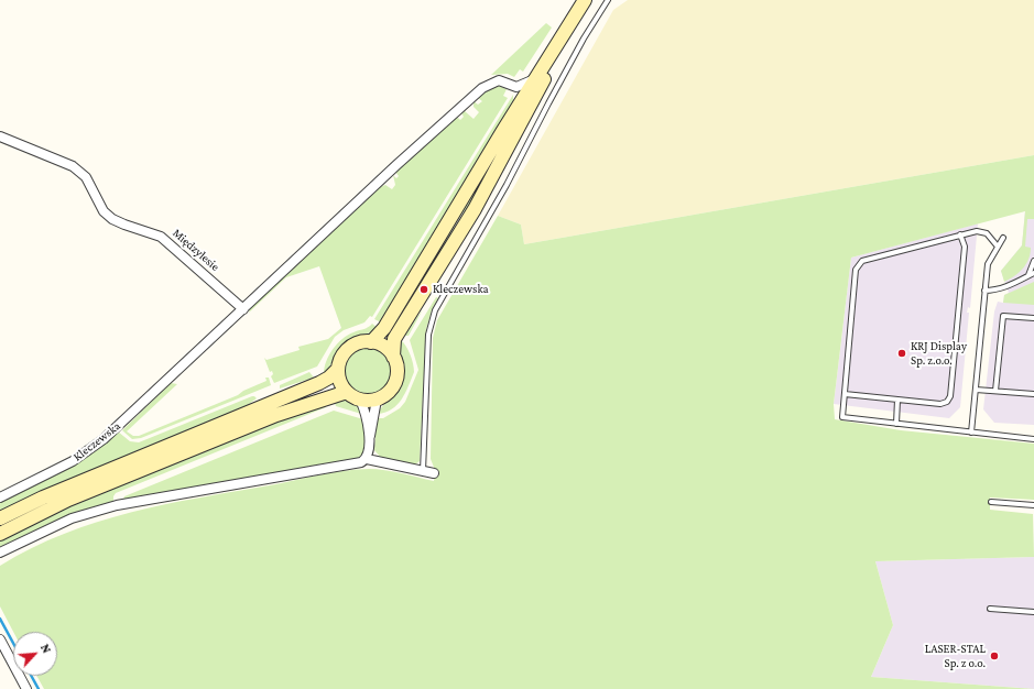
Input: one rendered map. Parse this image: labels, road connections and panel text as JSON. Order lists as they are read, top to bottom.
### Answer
{
  "streets": {
    "main road": ["Kleczewska"],
    "street": ["Międzylesie"]
  },
  "crossings": [
    ["Międzylesie", "Kleczewska"]
  ],
  "places": ["Kleczewska", "KRJ Display Sp. z.o.o.", "LASER-STAL Sp. z o.o."],
  "north": "top right"
}
